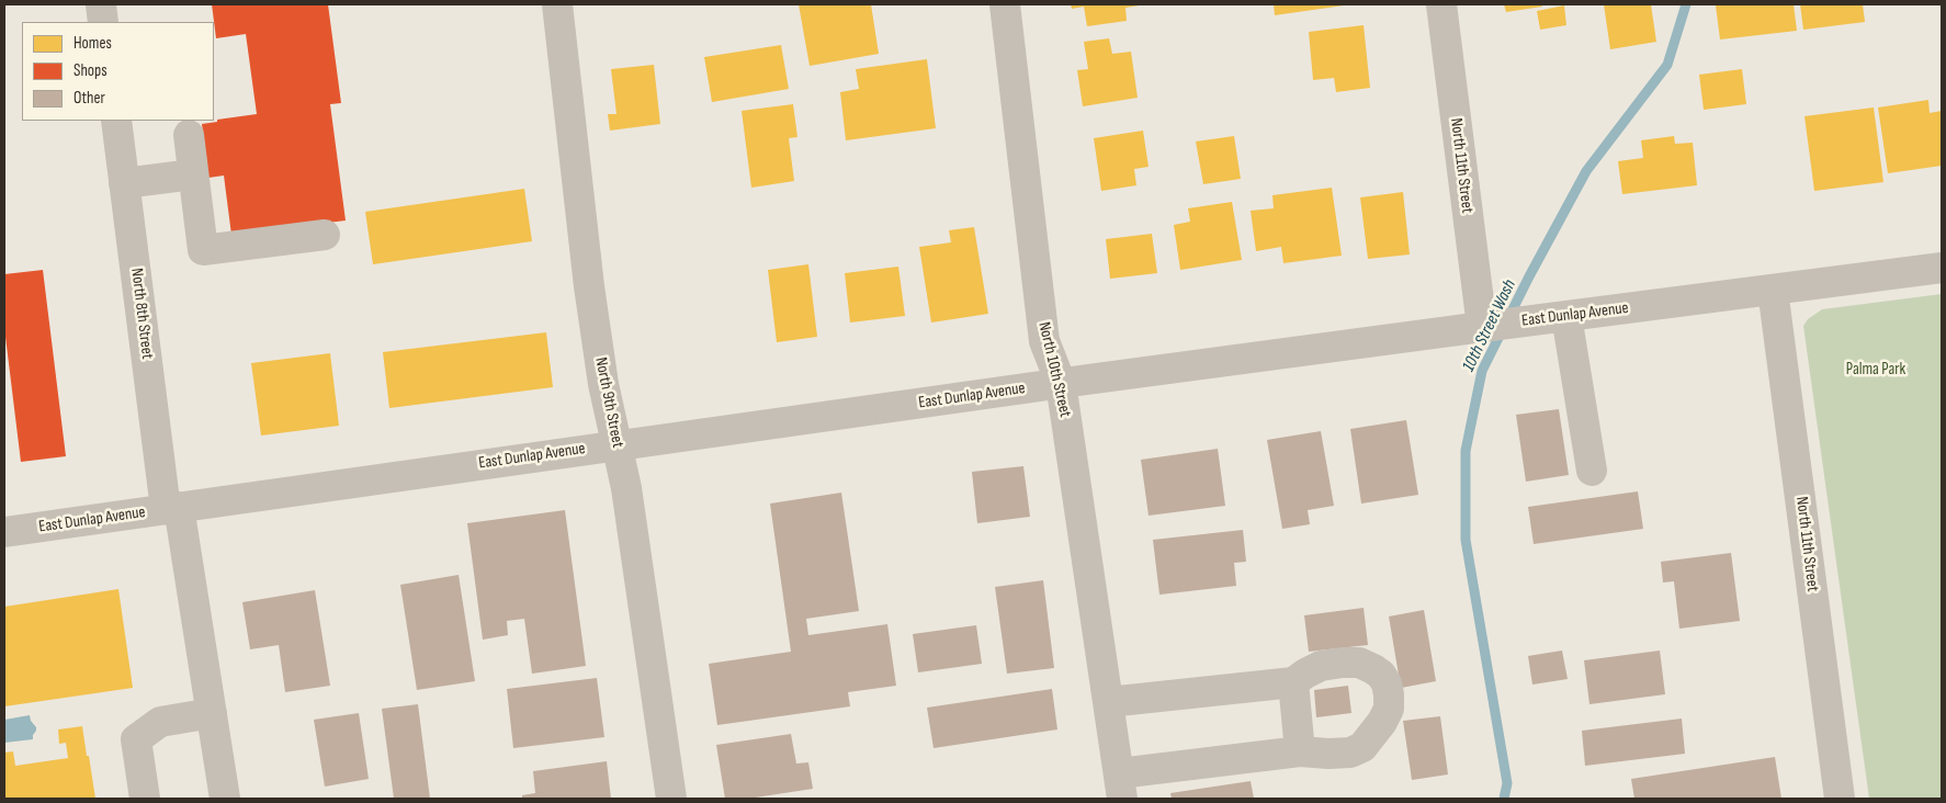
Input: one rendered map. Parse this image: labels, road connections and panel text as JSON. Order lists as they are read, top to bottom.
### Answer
{
  "streets": {
    "street": [
      "North 11th Street",
      "North 8th Street",
      "East Dunlap Avenue",
      "North 10th Street",
      "North 9th Street"
    ]
  },
  "crossings": [
    ["North 11th Street", "East Dunlap Avenue"],
    ["North 8th Street", "East Dunlap Avenue"],
    ["East Dunlap Avenue", "North 10th Street"],
    ["East Dunlap Avenue", "North 9th Street"]
  ],
  "water": ["10th Street Wash"],
  "parks": ["Palma Park"],
  "legend": ["Homes", "Shops", "Other"]
}
